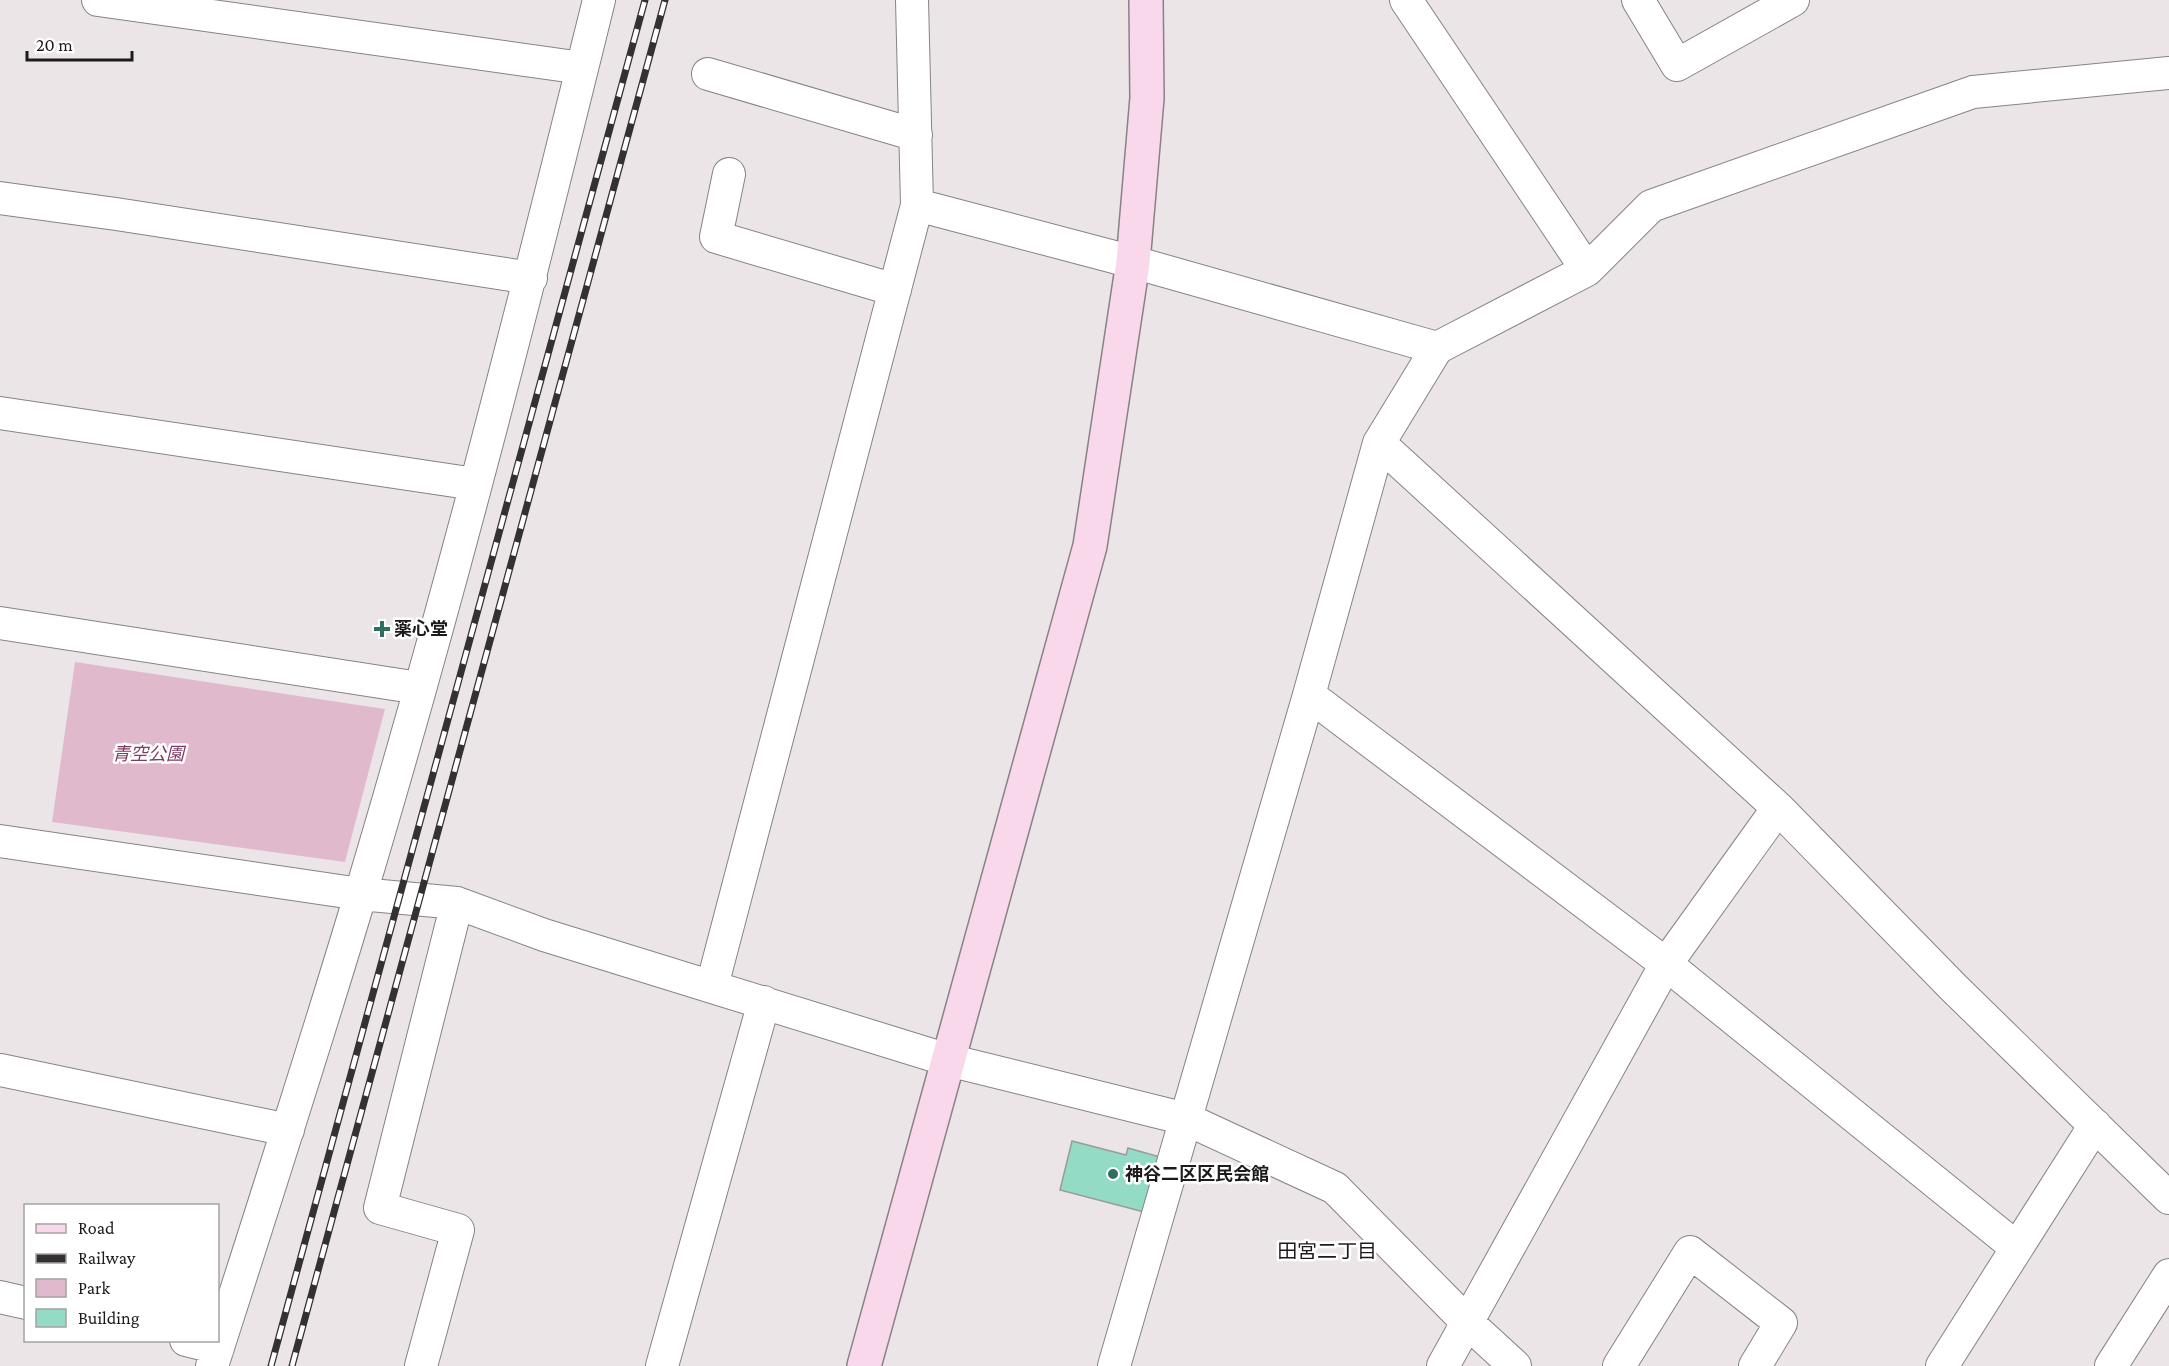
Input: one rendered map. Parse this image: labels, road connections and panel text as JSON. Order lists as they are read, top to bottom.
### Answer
{
  "districts": ["田宮二丁目"],
  "parks": ["青空公園"],
  "places": {
    "health": ["薬心堂"],
    "other": ["神谷二区区民会館"]
  },
  "legend": [
    "Road",
    "Railway",
    "Park",
    "Building"
  ],
  "scale_bar": "20 m"
}
